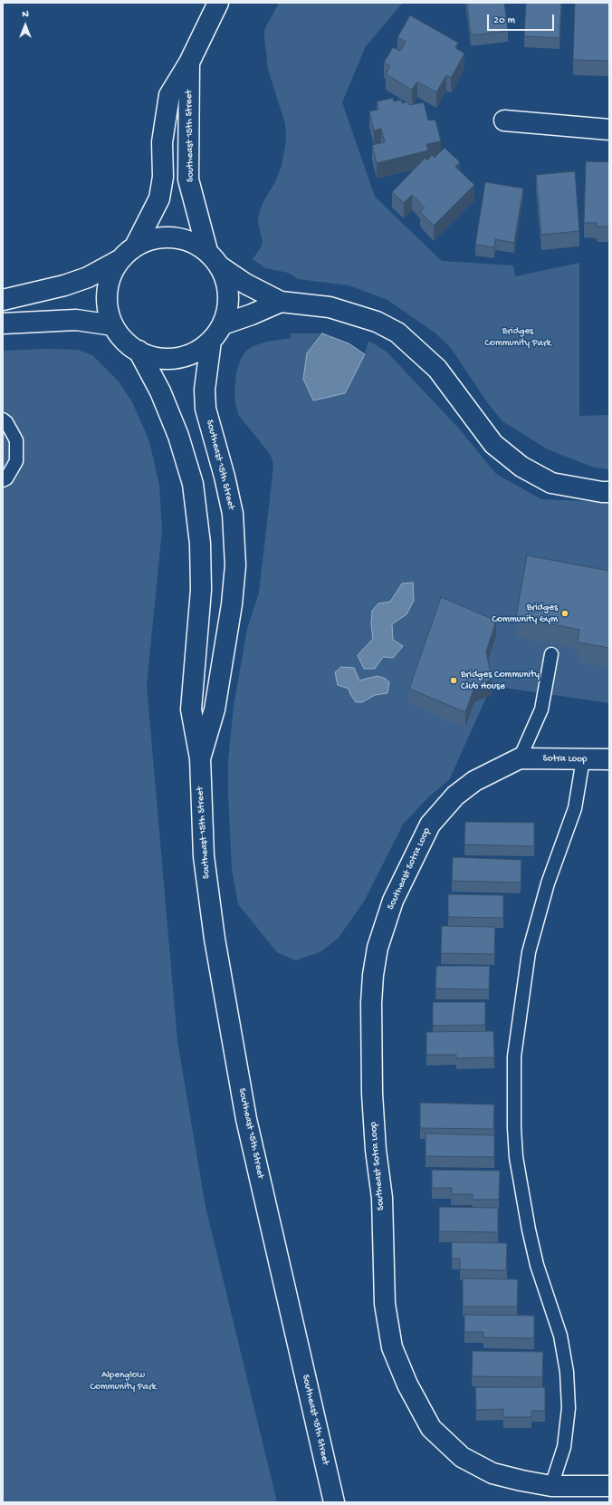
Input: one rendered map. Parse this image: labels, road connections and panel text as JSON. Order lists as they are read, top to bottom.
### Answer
{
  "streets": {
    "main road": ["Southeast 15th Street", "Sotra Loop", "Southeast Sotra Loop"]
  },
  "crossings": [
    ["Sotra Loop", "Southeast Sotra Loop"]
  ],
  "parks": ["Bridges Community Park", "Alpenglow Community Park"],
  "places": ["Bridges Community Gym", "Bridges Community Club House"],
  "scale_bar": "20 m",
  "north": "top"
}
